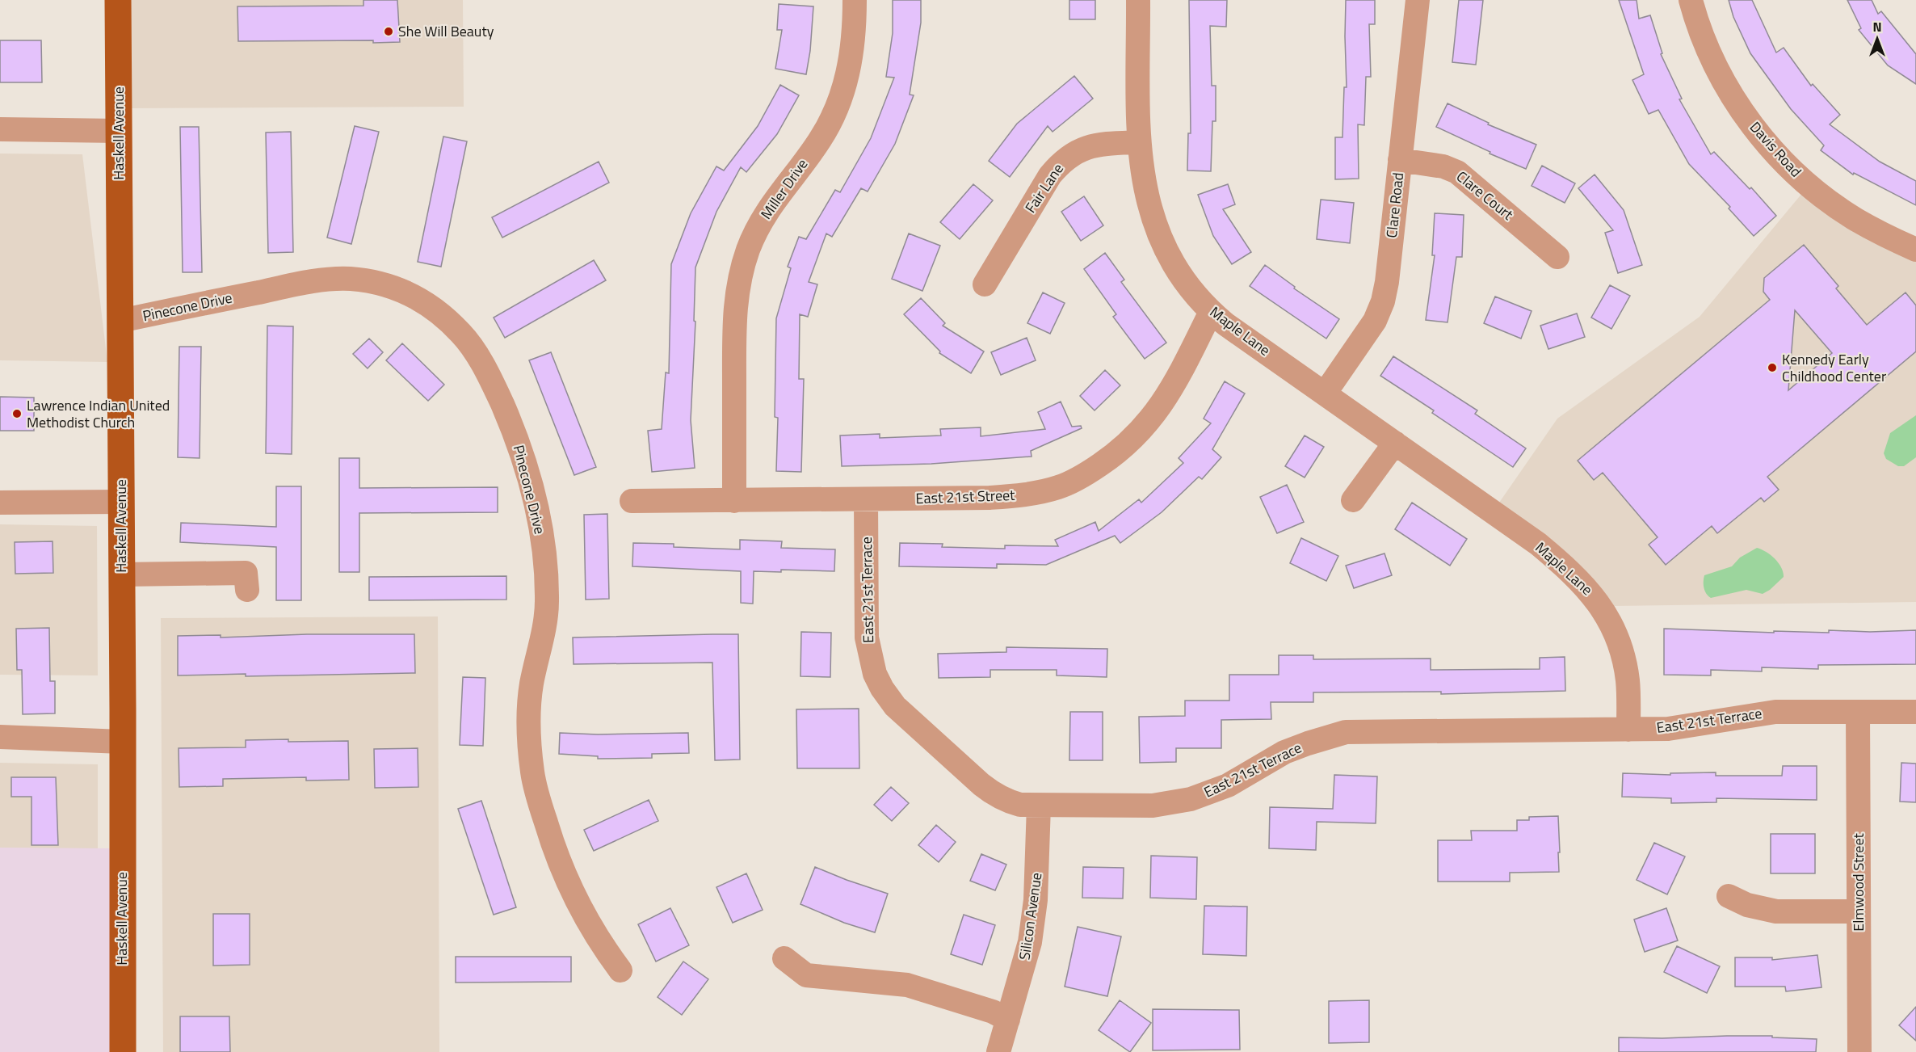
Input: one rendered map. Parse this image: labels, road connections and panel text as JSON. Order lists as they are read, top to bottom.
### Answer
{
  "streets": {
    "main road": ["Haskell Avenue"],
    "street": [
      "Davis Road",
      "Fair Lane",
      "Miller Drive",
      "Clare Court",
      "Clare Road",
      "Pinecone Drive",
      "Maple Lane",
      "East 21st Street",
      "East 21st Terrace",
      "Elmwood Street",
      "Silicon Avenue"
    ]
  },
  "crossings": [
    ["Haskell Avenue", "Pinecone Drive"],
    ["Fair Lane", "Maple Lane"],
    ["Miller Drive", "East 21st Street"],
    ["Clare Court", "Clare Road"],
    ["Clare Road", "Maple Lane"],
    ["Maple Lane", "East 21st Street"],
    ["Maple Lane", "East 21st Terrace"],
    ["East 21st Street", "East 21st Terrace"],
    ["East 21st Terrace", "Elmwood Street"],
    ["East 21st Terrace", "Silicon Avenue"]
  ],
  "places": ["She Will Beauty", "Kennedy Early Childhood Center", "Lawrence Indian United Methodist Church"],
  "north": "top"
}
